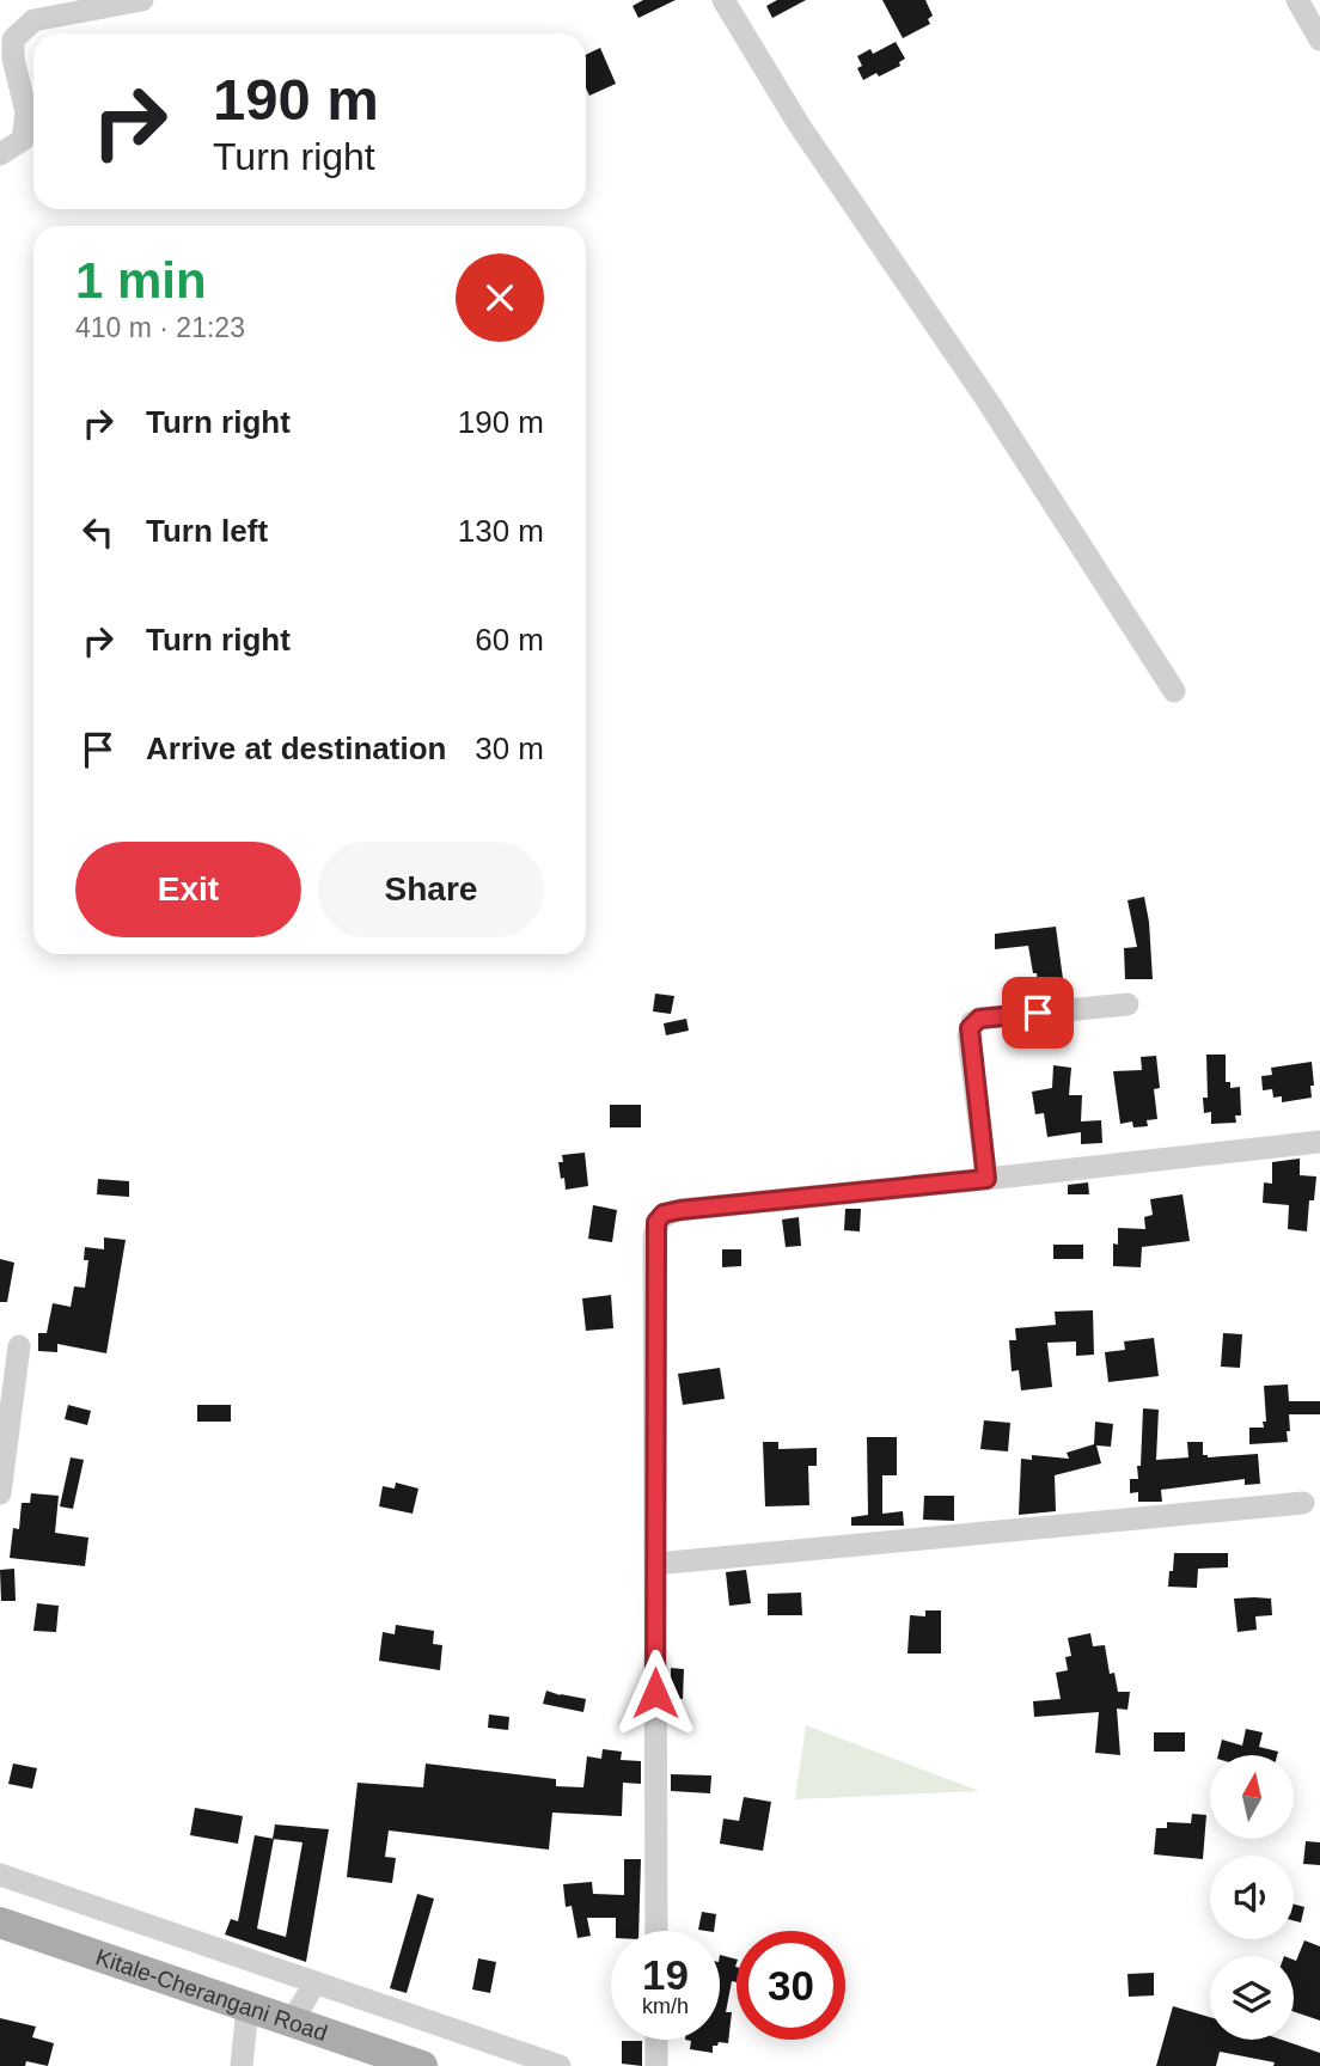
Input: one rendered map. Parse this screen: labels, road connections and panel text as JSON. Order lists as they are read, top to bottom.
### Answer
{
  "streets": {
    "main road": ["Kitale-Cherangani Road"]
  },
  "north": "top",
  "page": {
    "turn": ["190 m", "Turn right"],
    "heading": ["1 min", "410 m · 21:23"],
    "list": [
      {
        "name": "Turn right",
        "value": "190 m"
      },
      {
        "name": "Turn left",
        "value": "130 m"
      },
      {
        "name": "Turn right",
        "value": "60 m"
      },
      {
        "name": "Arrive at destination",
        "value": "30 m"
      }
    ],
    "buttons": ["Exit", "Share"],
    "speed": "19 km/h",
    "limit": "30"
  }
}
